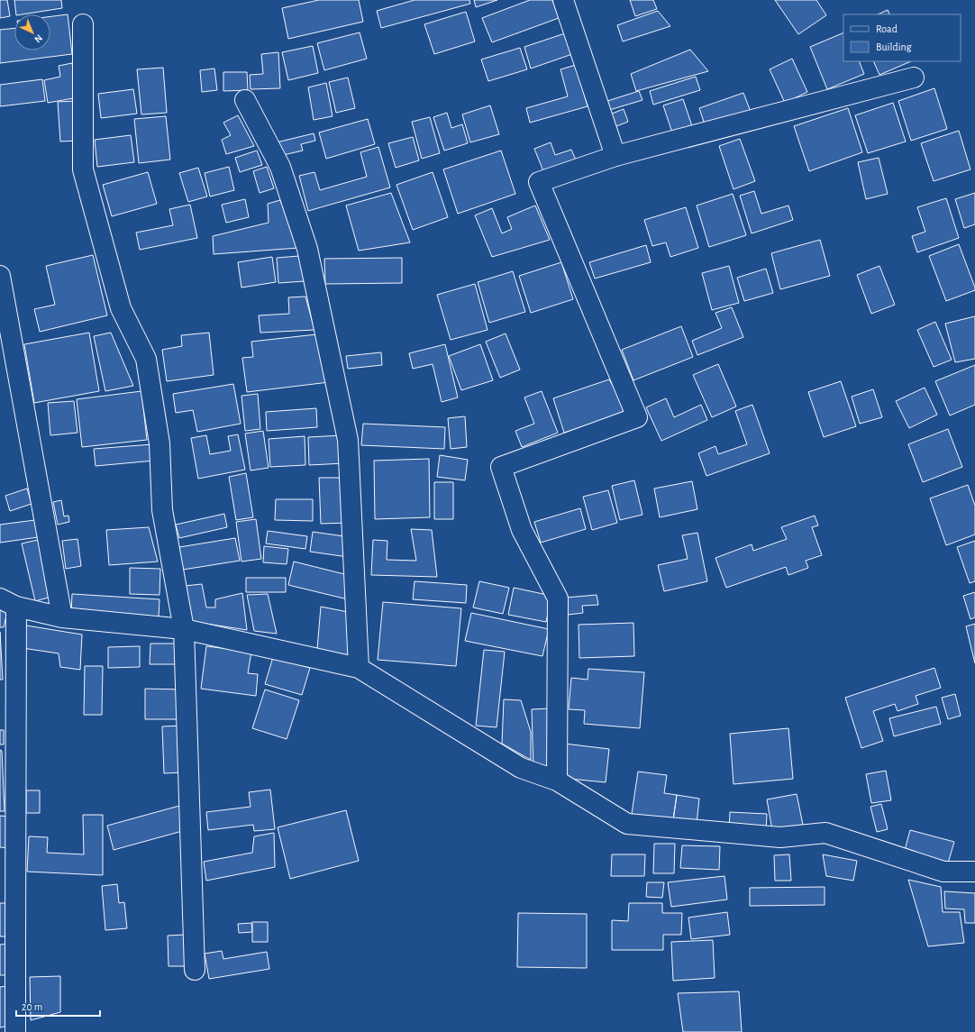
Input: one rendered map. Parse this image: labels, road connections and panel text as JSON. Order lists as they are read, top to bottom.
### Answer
{
  "legend": ["Road", "Building"],
  "scale_bar": "20 m",
  "north": "bottom right"
}
